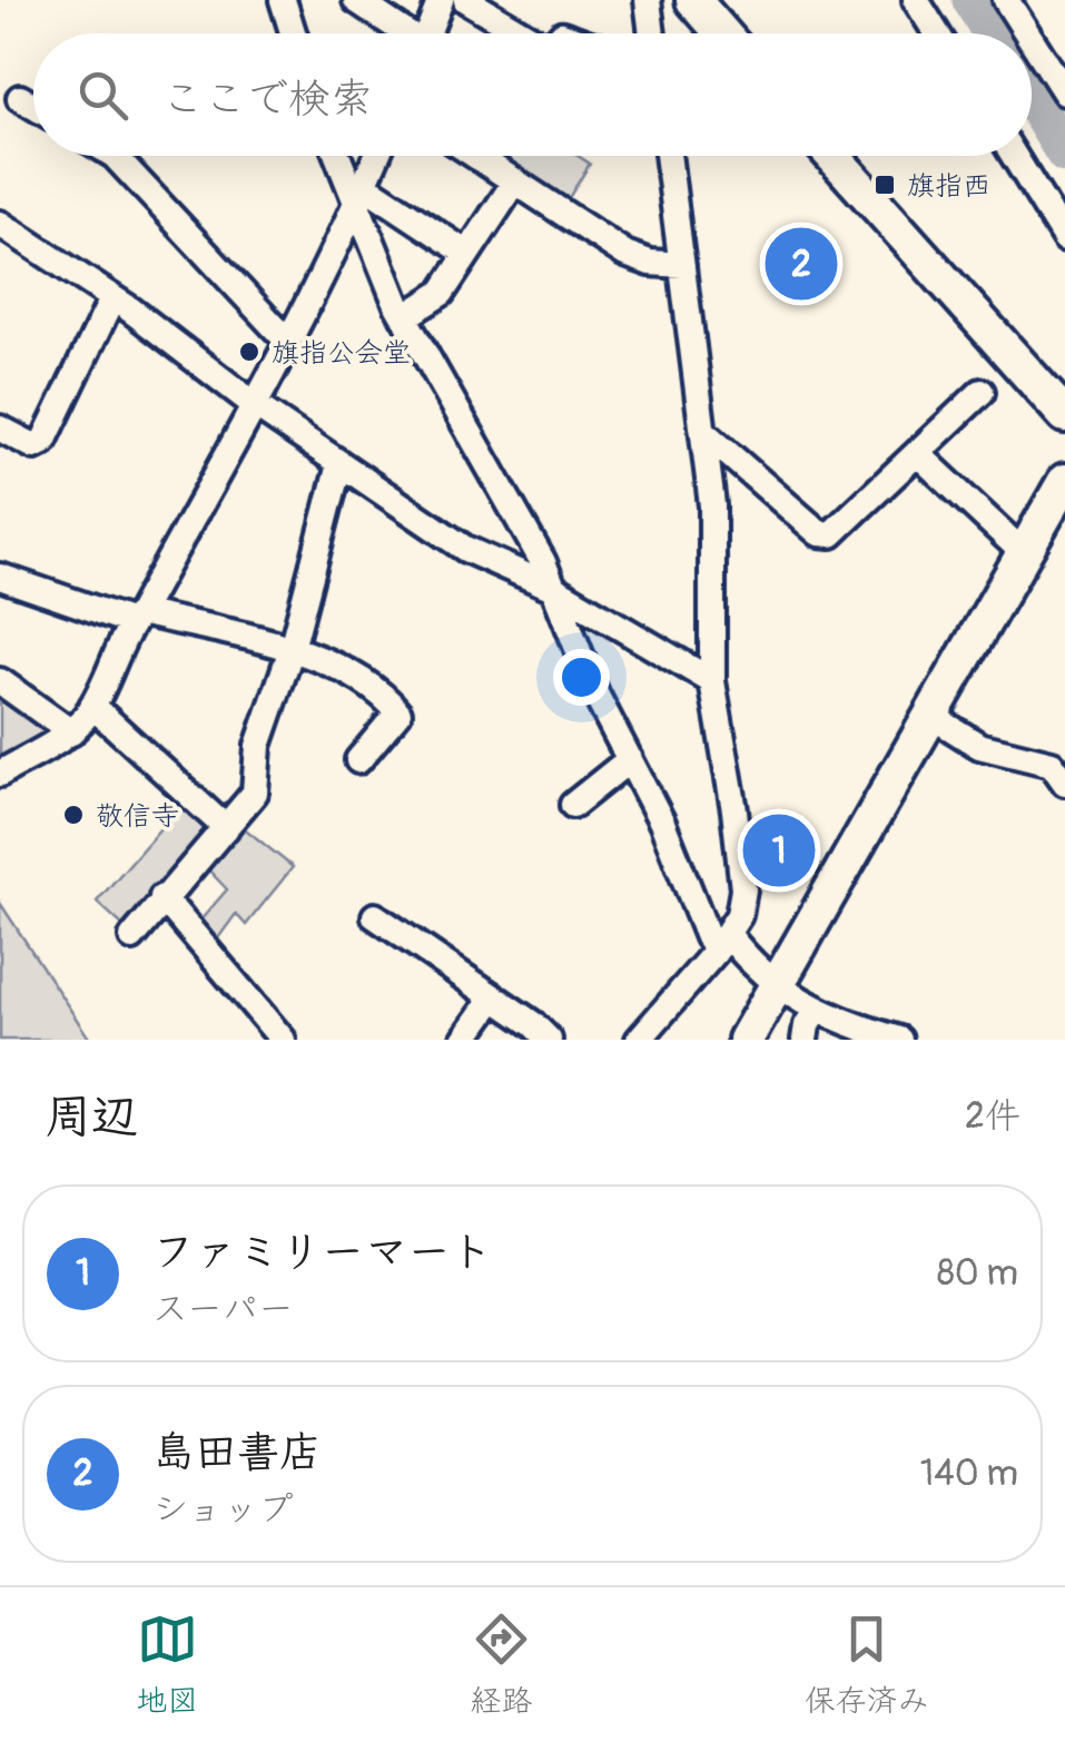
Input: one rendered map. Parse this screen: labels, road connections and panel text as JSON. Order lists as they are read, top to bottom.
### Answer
{
  "places": {
    "transit": ["旗指西"],
    "other": ["旗指公会堂", "敬信寺"]
  },
  "page": {
    "search": "ここで検索",
    "pins": ["2", "1"],
    "heading": ["周辺", "2件"],
    "list": [
      {
        "mark": "1",
        "name": "ファミリーマート",
        "note": "スーパー",
        "value": "80 m"
      },
      {
        "mark": "2",
        "name": "島田書店",
        "note": "ショップ",
        "value": "140 m"
      }
    ],
    "nav": ["地図", "経路", "保存済み"]
  }
}
